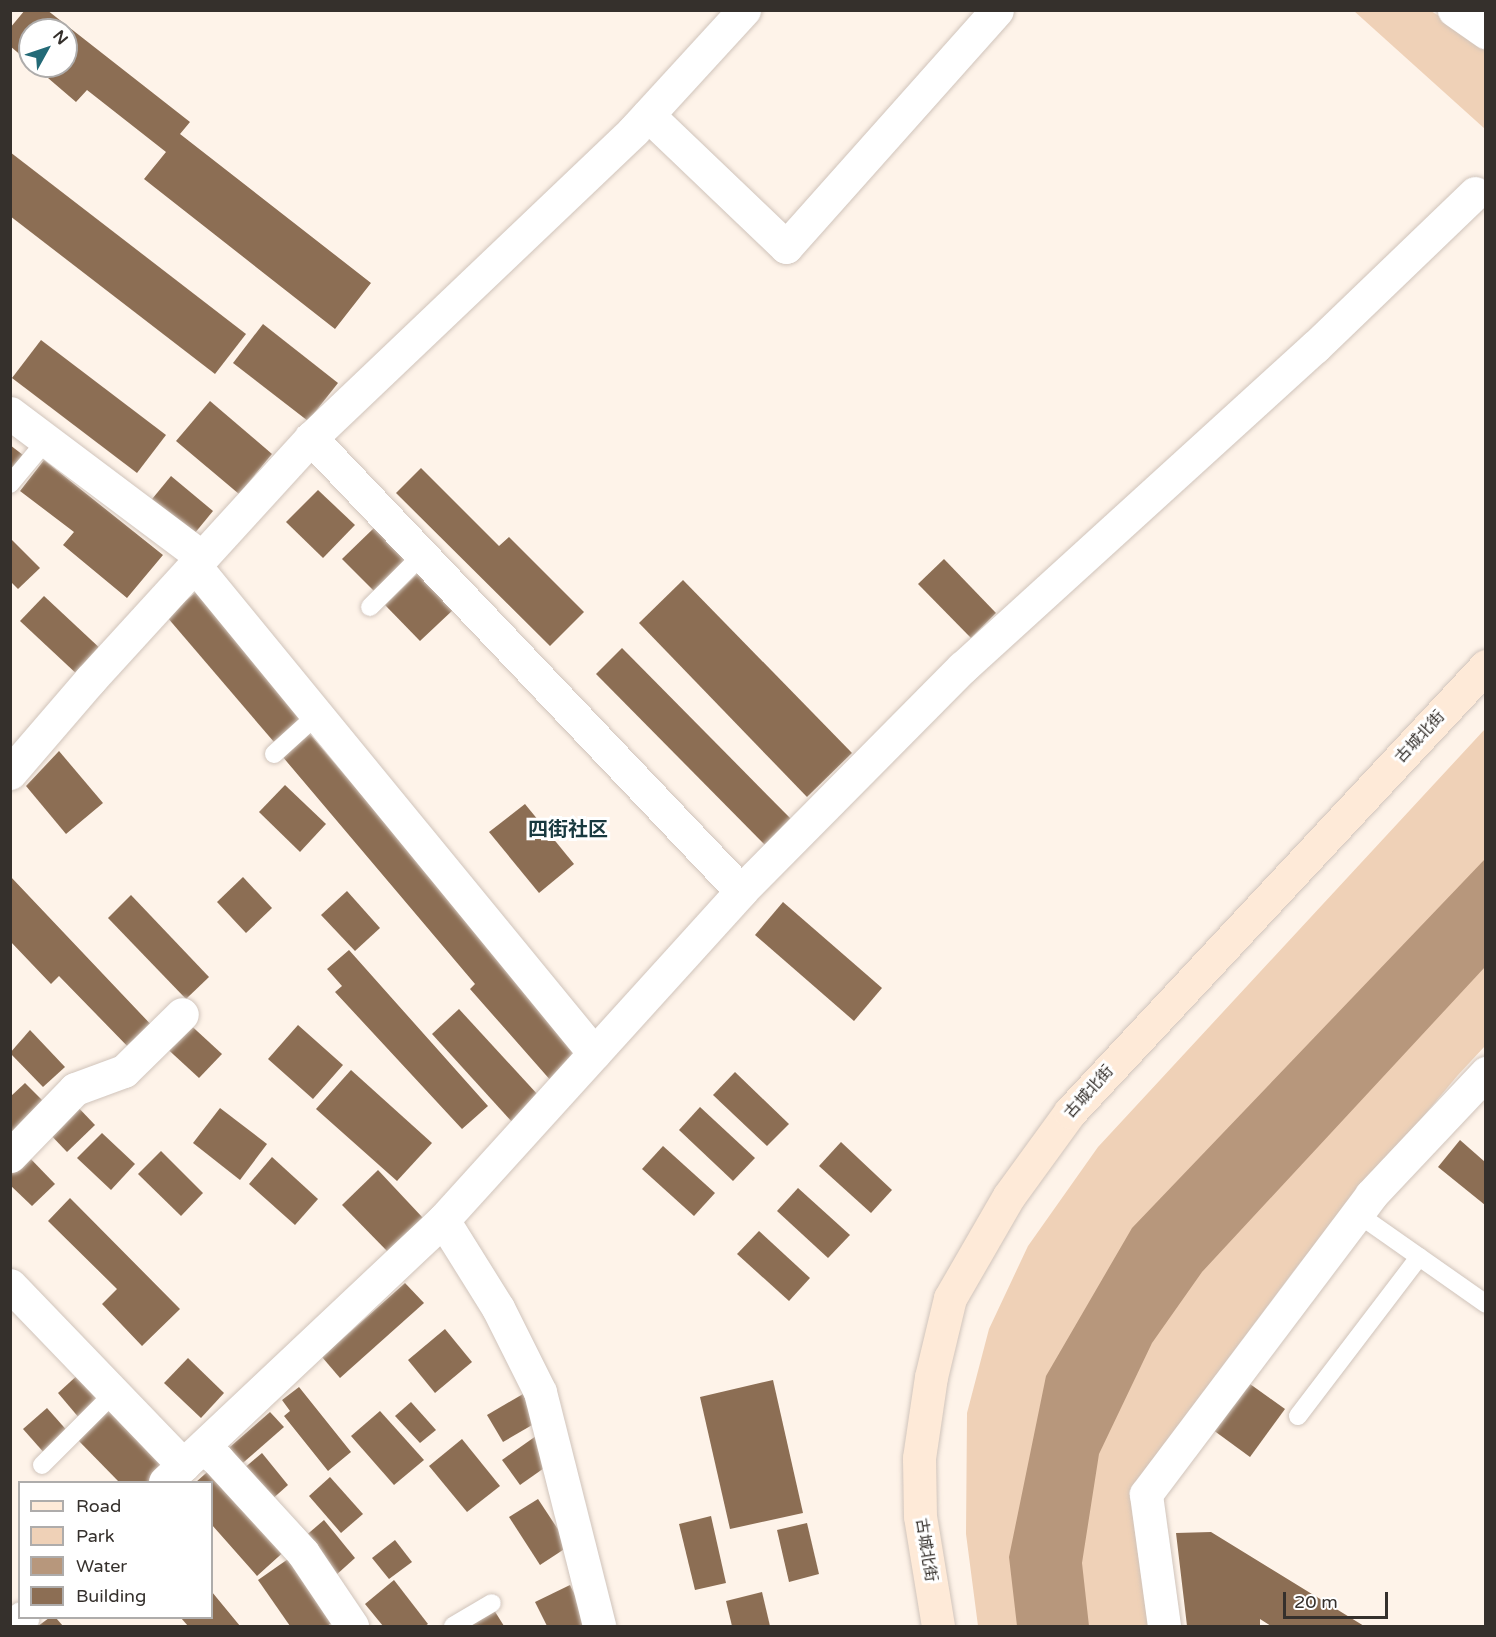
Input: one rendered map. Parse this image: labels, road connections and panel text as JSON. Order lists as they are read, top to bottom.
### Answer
{
  "streets": {
    "main road": ["古城北街"]
  },
  "districts": ["四街社区"],
  "legend": [
    "Road",
    "Park",
    "Water",
    "Building"
  ],
  "scale_bar": "20 m",
  "north": "top right"
}
